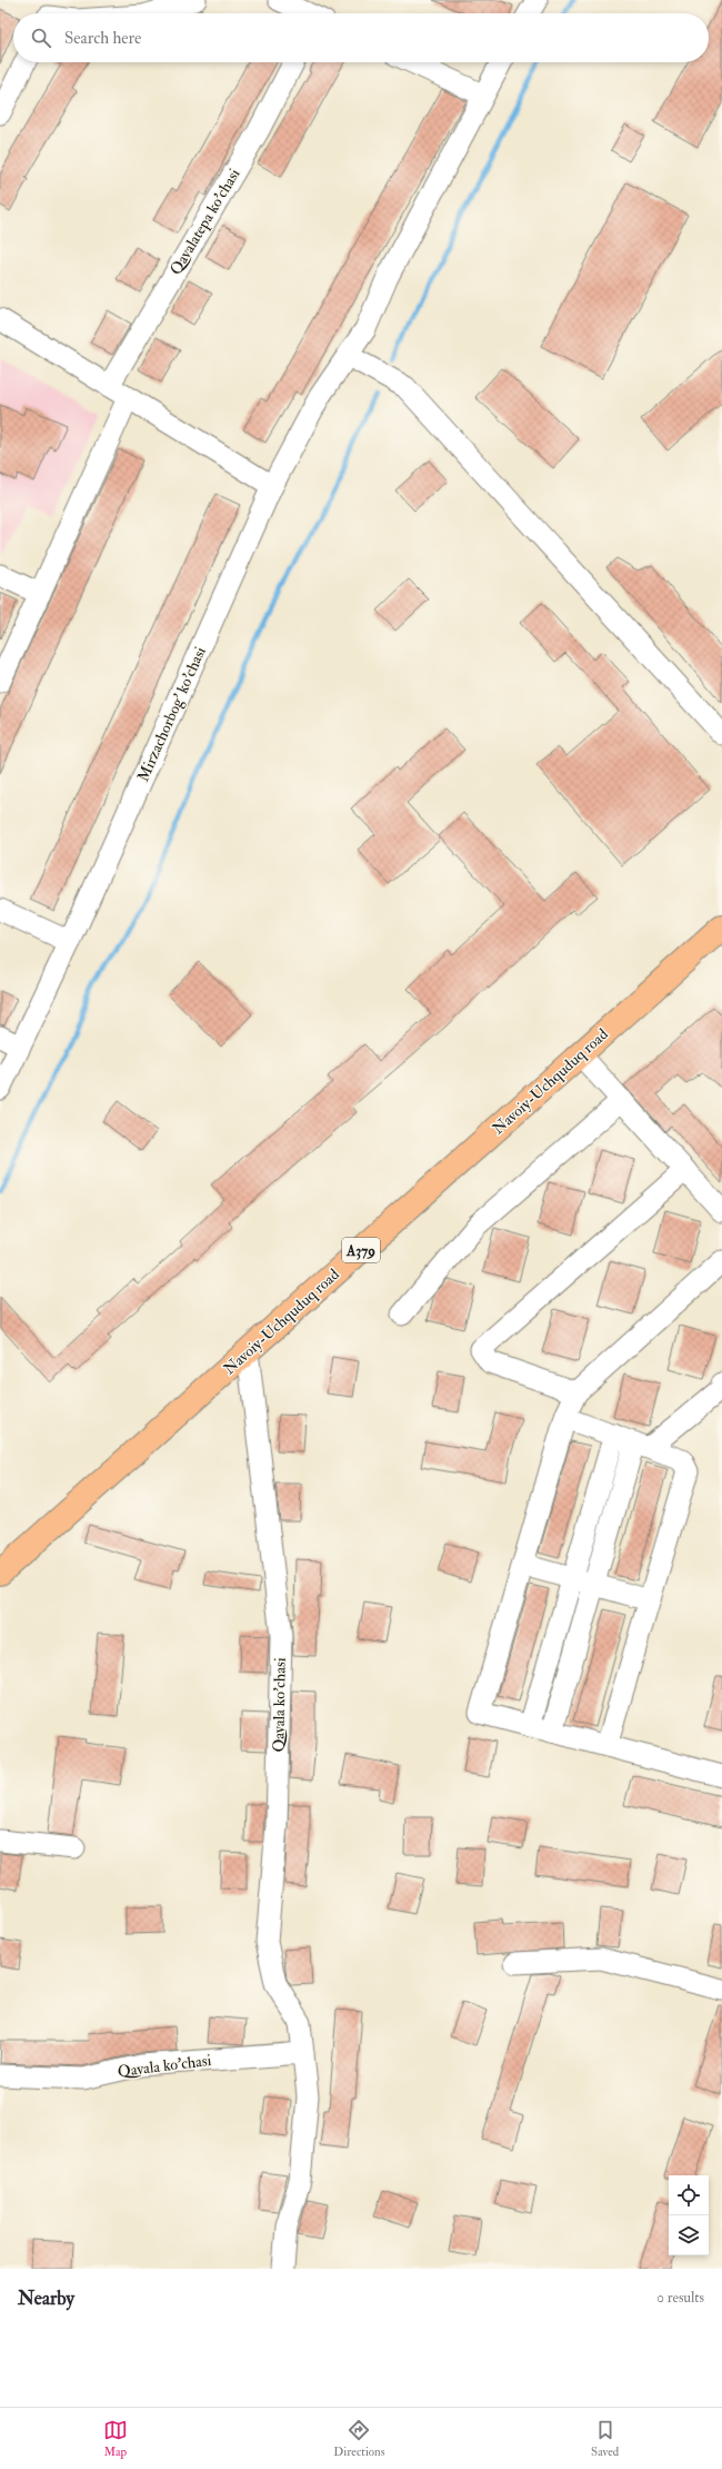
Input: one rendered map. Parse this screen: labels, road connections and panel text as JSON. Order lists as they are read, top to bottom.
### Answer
{
  "streets": {
    "highway": ["Navoiy-Uchquduq road", "A379"],
    "street": ["Qavalatepa ko'chasi", "Mirzachorbog' ko'chasi", "Qavala ko'chasi"]
  },
  "crossings": [
    ["Navoiy-Uchquduq road", "Qavala ko'chasi"]
  ],
  "page": {
    "search": "Search here",
    "heading": ["Nearby", "0 results"],
    "nav": ["Map", "Directions", "Saved"]
  }
}
